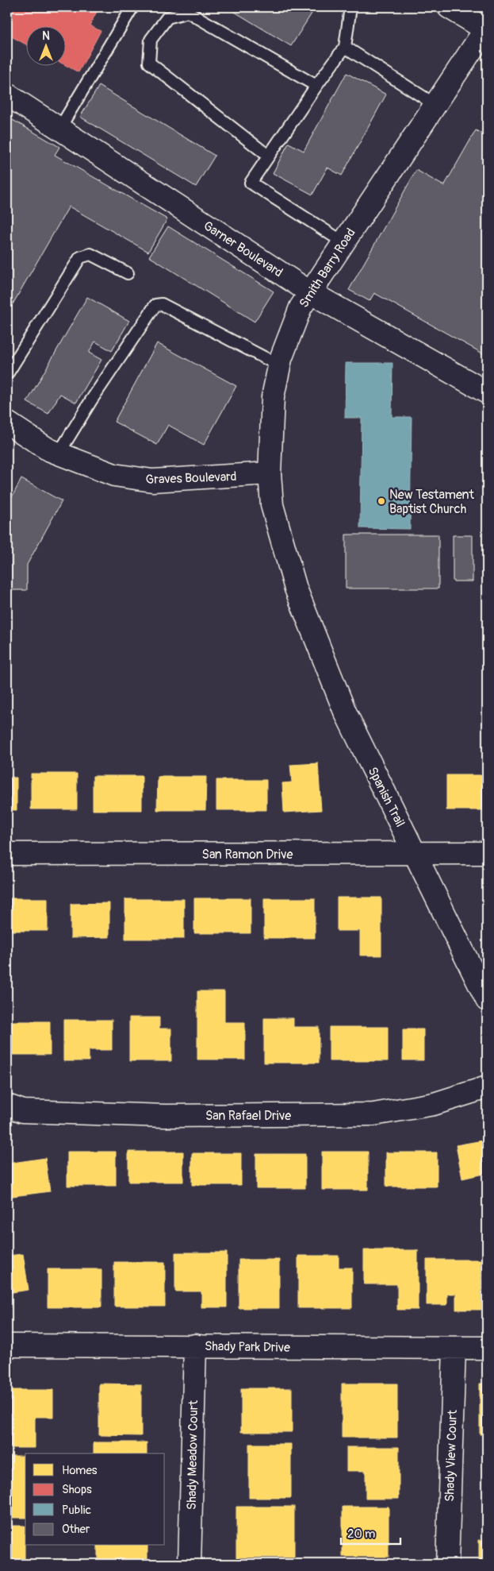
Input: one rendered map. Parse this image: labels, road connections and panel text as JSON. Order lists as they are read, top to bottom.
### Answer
{
  "streets": {
    "street": [
      "Garner Boulevard",
      "Smith Barry Road",
      "Graves Boulevard",
      "Spanish Trail",
      "San Ramon Drive",
      "San Rafael Drive",
      "Shady Park Drive",
      "Shady Meadow Court",
      "Shady View Court"
    ]
  },
  "crossings": [
    ["Garner Boulevard", "Smith Barry Road"],
    ["Smith Barry Road", "Graves Boulevard"],
    ["Smith Barry Road", "Spanish Trail"],
    ["Spanish Trail", "San Ramon Drive"],
    ["Shady Park Drive", "Shady Meadow Court"],
    ["Shady Park Drive", "Shady View Court"]
  ],
  "places": ["New Testament Baptist Church"],
  "legend": [
    "Homes",
    "Shops",
    "Public",
    "Other"
  ],
  "scale_bar": "20 m",
  "north": "top"
}
